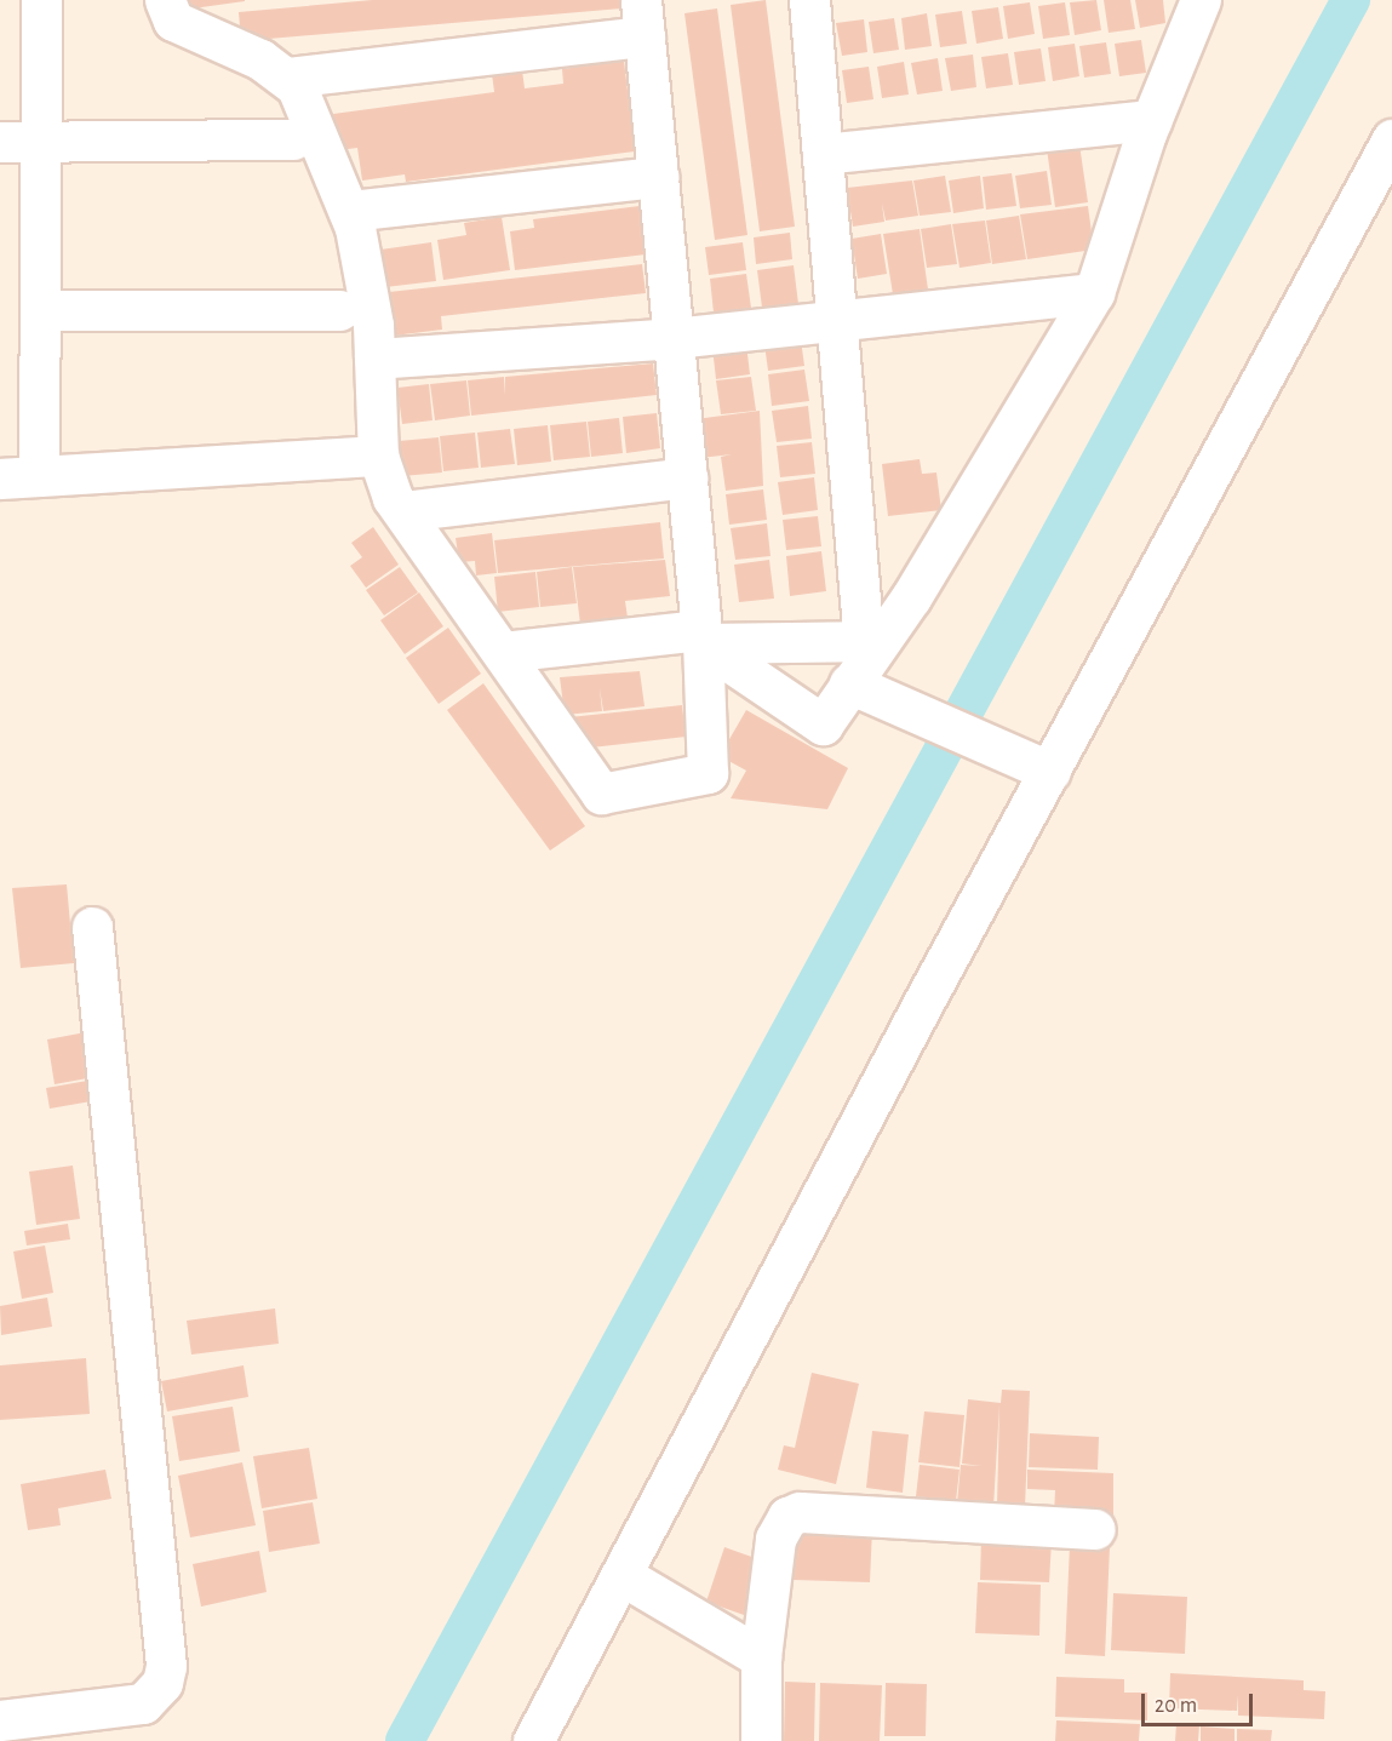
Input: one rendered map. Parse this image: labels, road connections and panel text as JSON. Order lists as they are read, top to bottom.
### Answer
{
  "scale_bar": "20 m"
}
